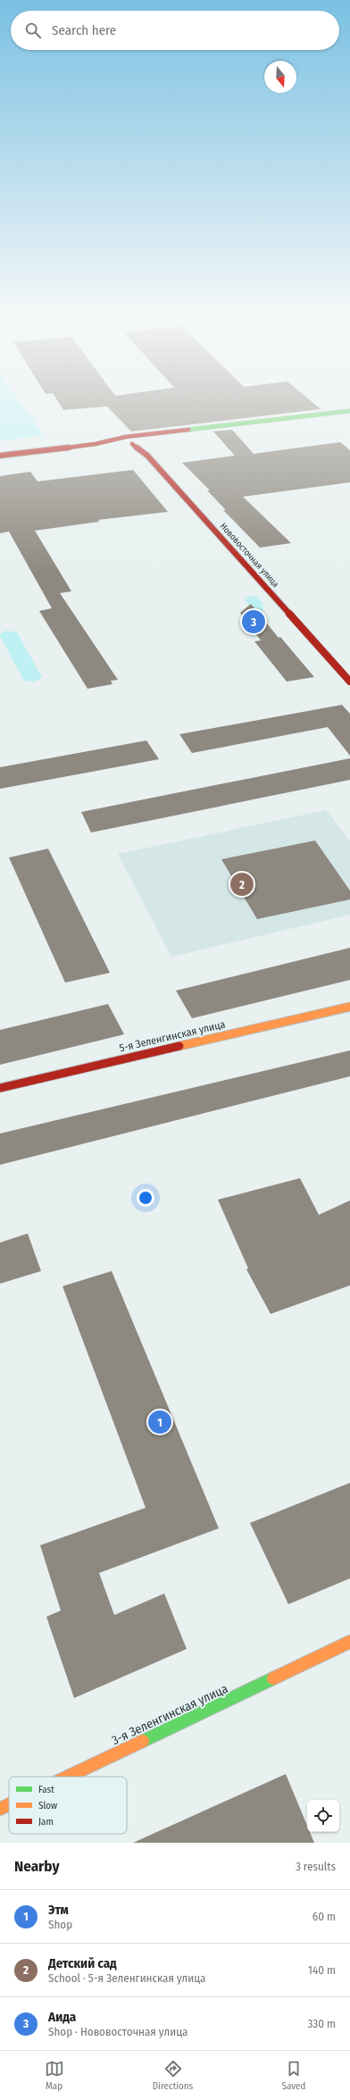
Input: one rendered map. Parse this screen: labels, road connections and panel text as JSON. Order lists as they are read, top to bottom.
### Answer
{
  "streets": {
    "main road": ["Нововосточная улица", "5-я Зеленгинская улица", "3-я Зеленгинская улица"]
  },
  "legend": ["Fast", "Slow", "Jam"],
  "north": "bottom",
  "page": {
    "search": "Search here",
    "pins": ["3", "2", "1"],
    "heading": ["Nearby", "3 results"],
    "list": [
      {
        "mark": "1",
        "name": "Этм",
        "note": "Shop",
        "value": "60 m"
      },
      {
        "mark": "2",
        "name": "Детский сад",
        "note": "School · 5-я Зеленгинская улица",
        "value": "140 m"
      },
      {
        "mark": "3",
        "name": "Аида",
        "note": "Shop · Нововосточная улица",
        "value": "330 m"
      }
    ],
    "nav": ["Map", "Directions", "Saved"]
  }
}
